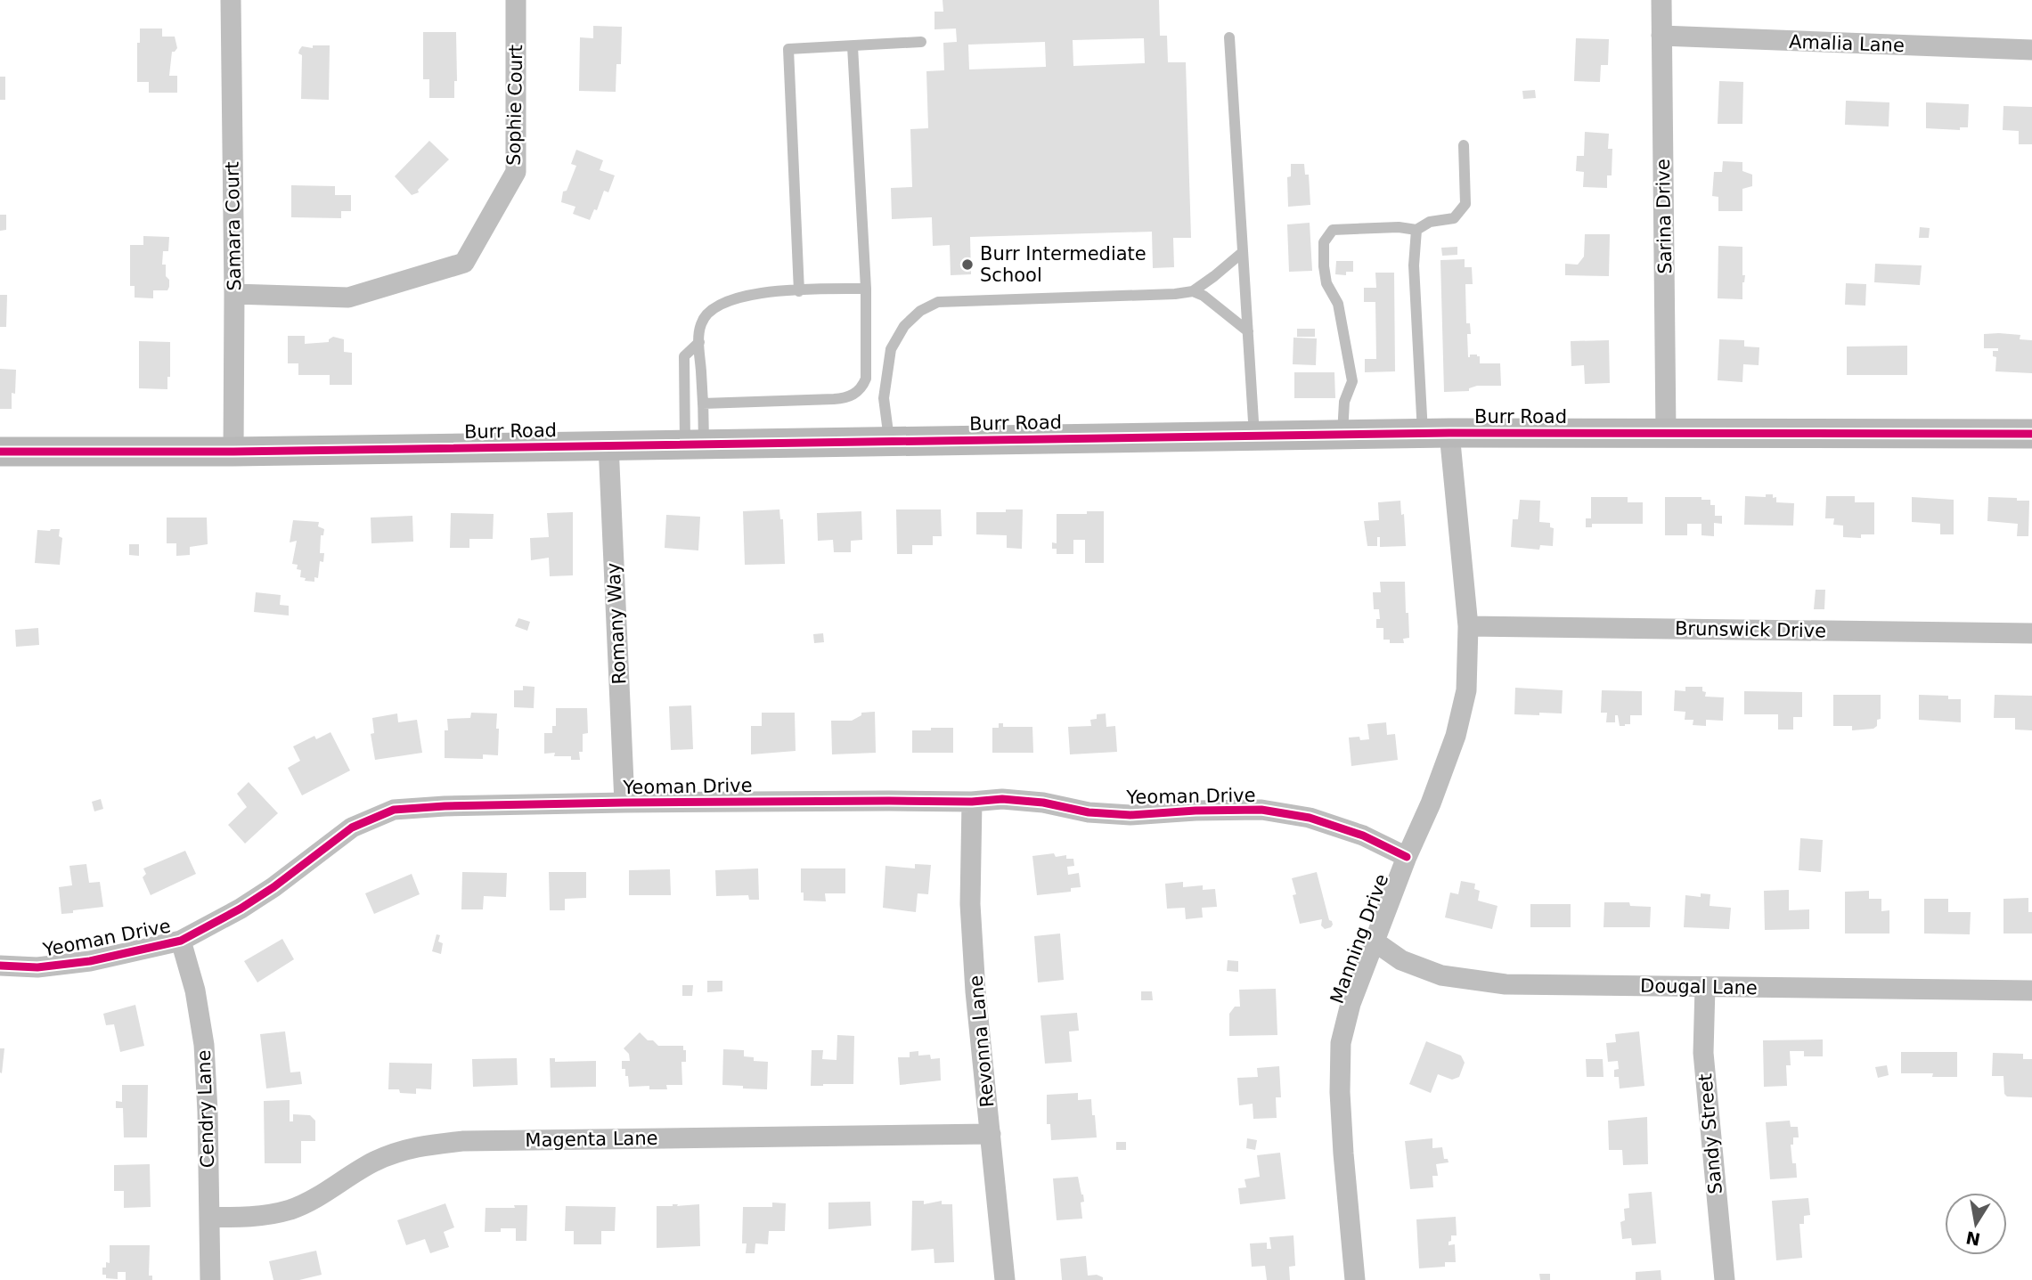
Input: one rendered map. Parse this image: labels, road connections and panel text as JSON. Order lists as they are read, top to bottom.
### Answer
{
  "streets": {
    "street": [
      "Amalia Lane",
      "Sophie Court",
      "Sarina Drive",
      "Samara Court",
      "Burr Road",
      "Romany Way",
      "Brunswick Drive",
      "Yeoman Drive",
      "Manning Drive",
      "Dougal Lane",
      "Revonna Lane",
      "Cendry Lane",
      "Sandy Street",
      "Magenta Lane"
    ]
  },
  "crossings": [
    ["Amalia Lane", "Sarina Drive"],
    ["Sophie Court", "Samara Court"],
    ["Sarina Drive", "Burr Road"],
    ["Samara Court", "Burr Road"],
    ["Burr Road", "Romany Way"],
    ["Burr Road", "Manning Drive"],
    ["Romany Way", "Yeoman Drive"],
    ["Brunswick Drive", "Manning Drive"],
    ["Yeoman Drive", "Manning Drive"],
    ["Yeoman Drive", "Revonna Lane"],
    ["Yeoman Drive", "Cendry Lane"],
    ["Manning Drive", "Dougal Lane"],
    ["Dougal Lane", "Sandy Street"],
    ["Revonna Lane", "Magenta Lane"],
    ["Cendry Lane", "Magenta Lane"]
  ],
  "places": ["Burr Intermediate School"],
  "north": "bottom"
}
